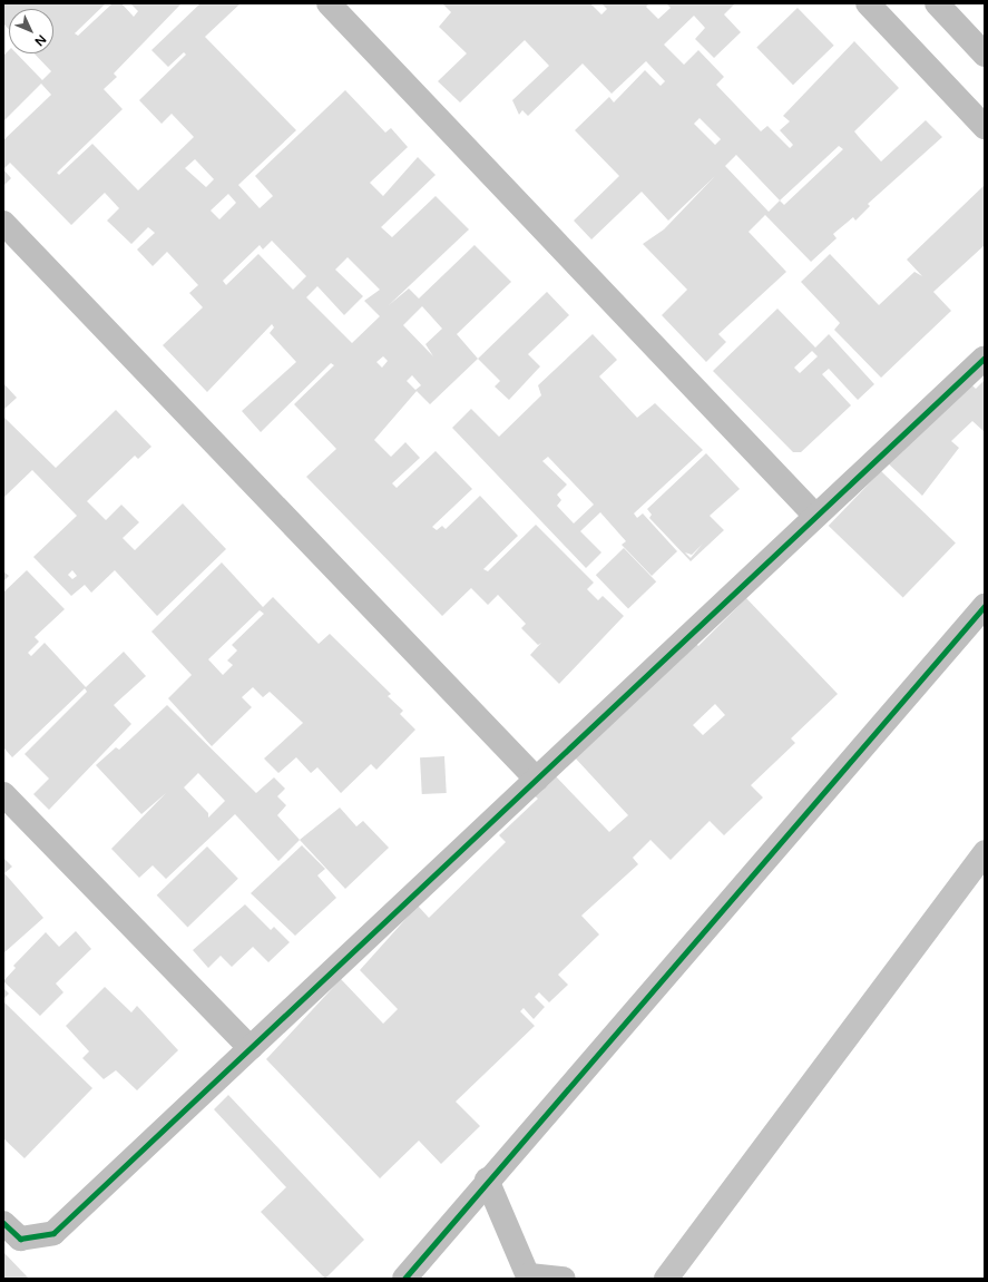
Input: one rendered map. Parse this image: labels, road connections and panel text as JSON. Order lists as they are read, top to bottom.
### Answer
{
  "north": "bottom right"
}
